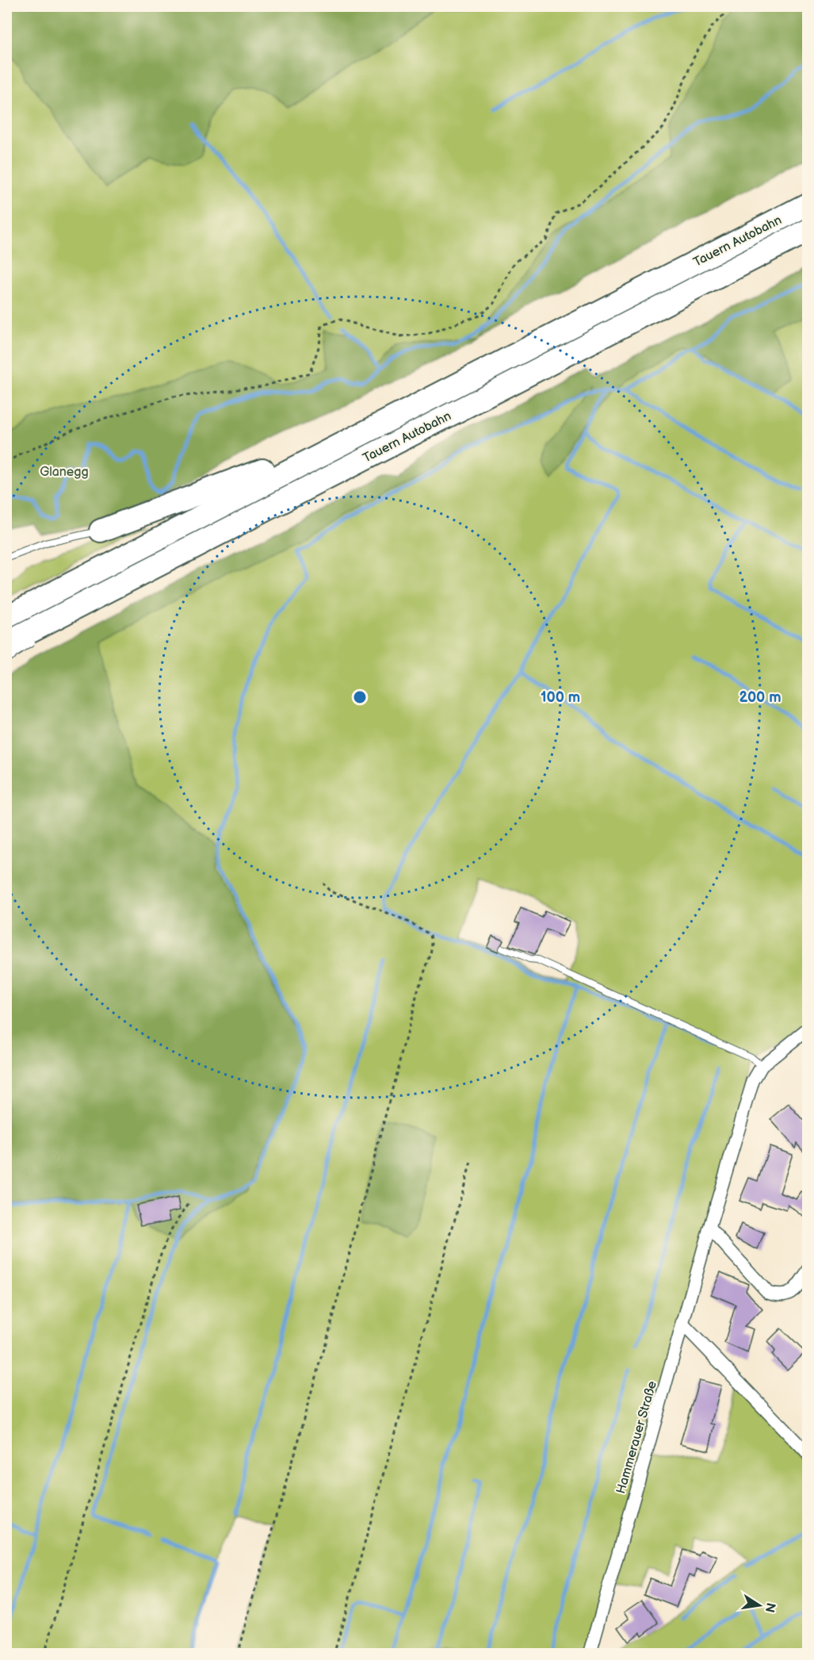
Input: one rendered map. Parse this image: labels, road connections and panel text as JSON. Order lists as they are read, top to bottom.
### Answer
{
  "streets": {
    "highway": ["Tauern Autobahn"],
    "street": ["Hammerauer Straße"]
  },
  "parks": ["Glanegg"],
  "north": "right",
  "rings": ["100 m", "200 m"]
}
